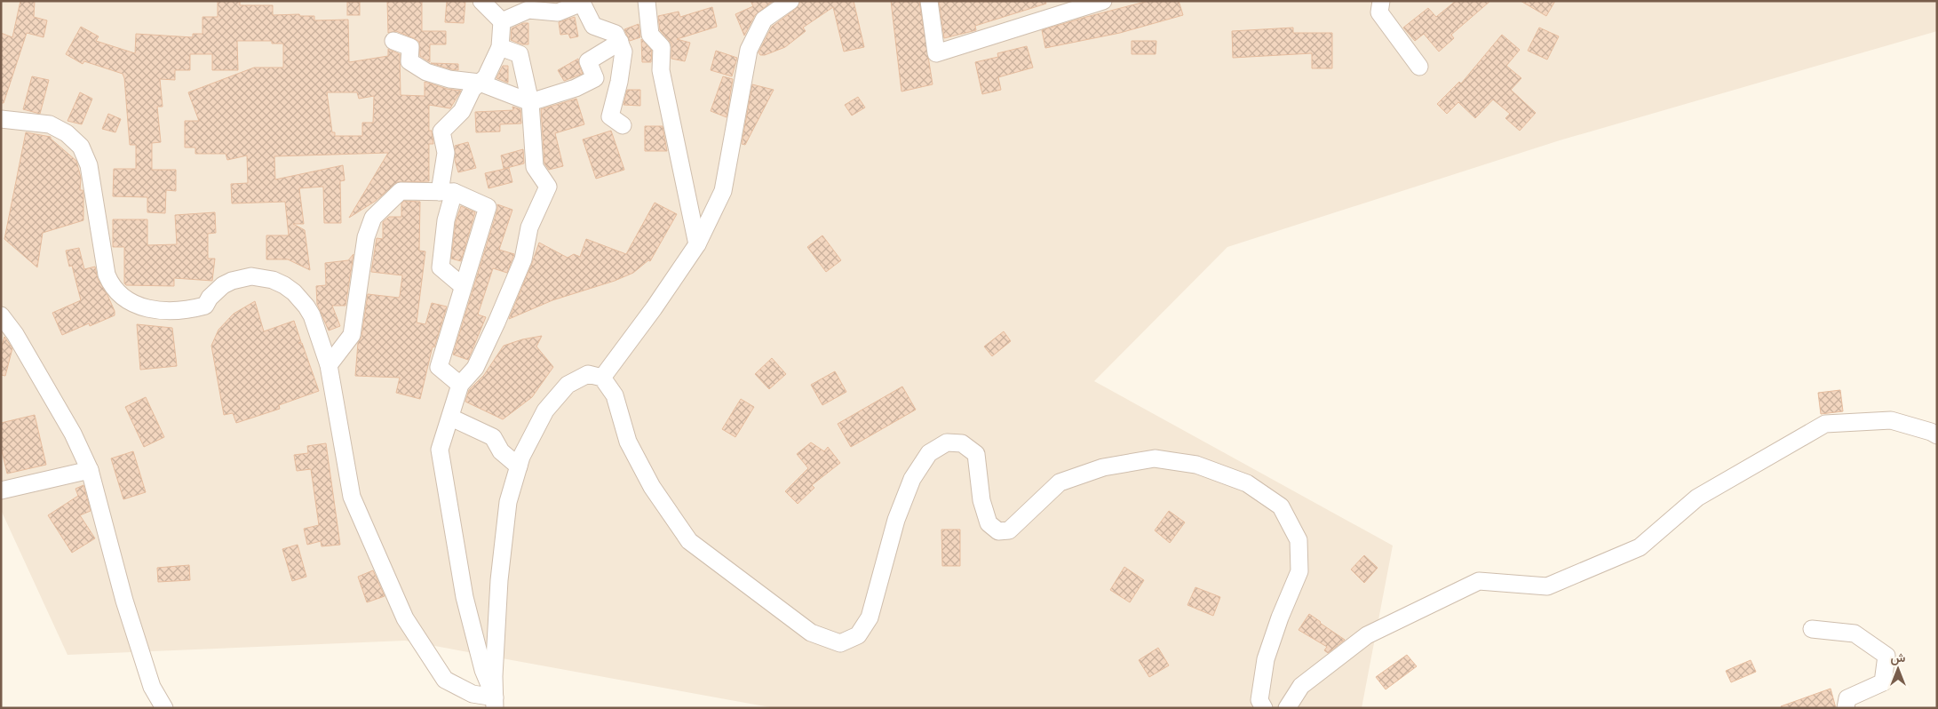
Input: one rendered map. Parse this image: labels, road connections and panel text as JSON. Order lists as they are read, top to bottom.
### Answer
{
  "north": "top"
}
